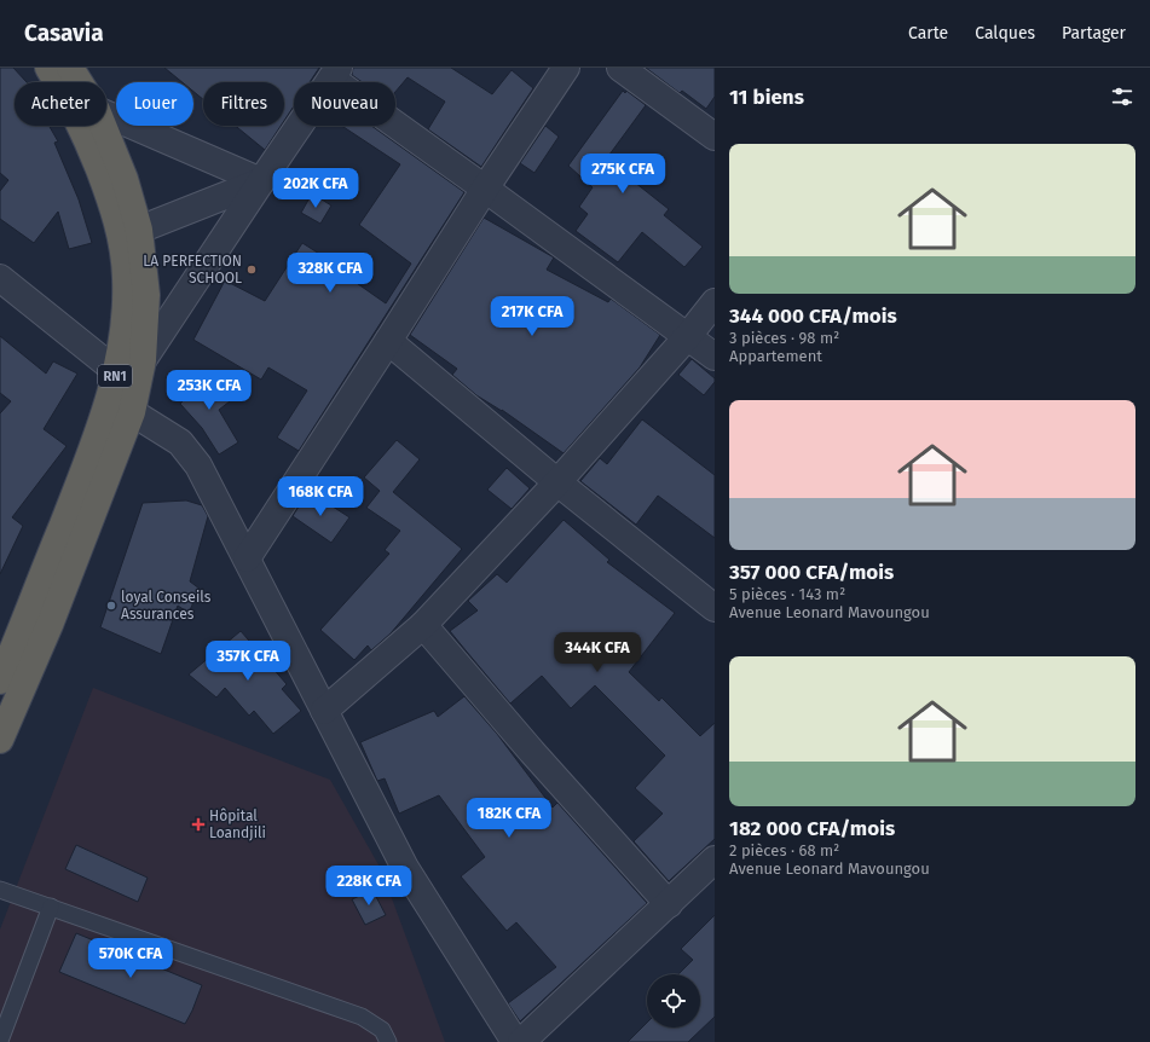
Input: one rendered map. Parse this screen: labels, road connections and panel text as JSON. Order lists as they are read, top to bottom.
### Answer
{
  "streets": {
    "highway": ["RN1"]
  },
  "places": {
    "other": ["LA PERFECTION SCHOOL", "loyal Conseils Assurances"],
    "health": ["Hôpital Loandjili"]
  },
  "page": {
    "header": "Casavia",
    "nav": ["Carte", "Calques", "Partager"],
    "heading": "11 biens",
    "chip": [
      "Acheter",
      "Louer",
      "Filtres",
      "Nouveau"
    ],
    "list": [
      {
        "name": "344 000 CFA/mois",
        "note": "3 pièces · 98 m² · Appartement"
      },
      {
        "name": "357 000 CFA/mois",
        "note": "5 pièces · 143 m² · Avenue Leonard Mavoungou"
      },
      {
        "name": "182 000 CFA/mois",
        "note": "2 pièces · 68 m² · Avenue Leonard Mavoungou"
      }
    ],
    "price": [
      "275K CFA",
      "202K CFA",
      "328K CFA",
      "217K CFA",
      "253K CFA",
      "168K CFA",
      "344K CFA",
      "357K CFA",
      "182K CFA",
      "228K CFA",
      "570K CFA"
    ]
  }
}
